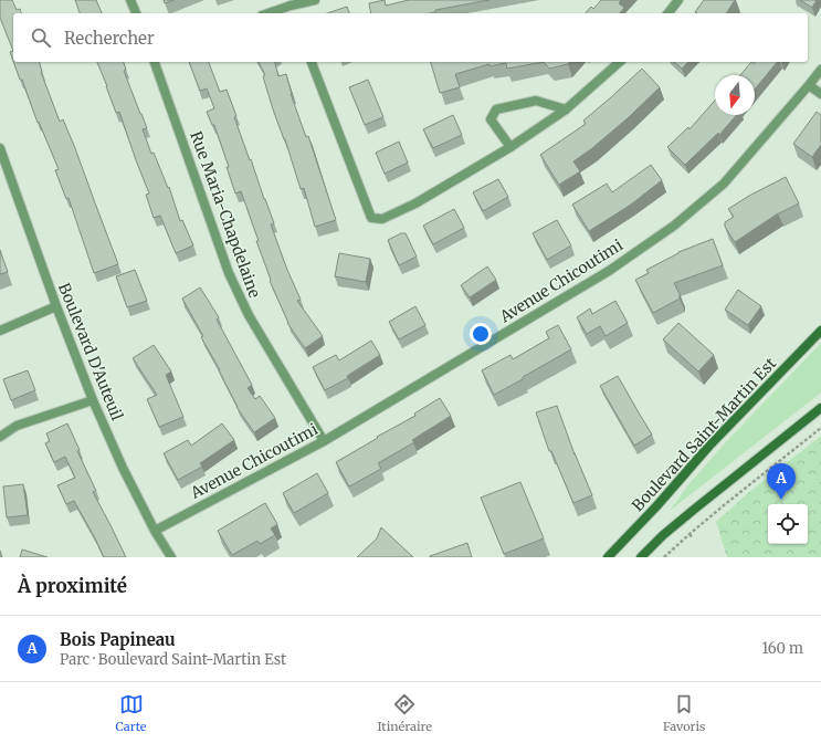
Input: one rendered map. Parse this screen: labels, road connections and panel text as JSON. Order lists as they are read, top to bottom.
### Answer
{
  "streets": {
    "main road": ["Boulevard Saint-Martin Est"],
    "street": ["Rue Maria-Chapdelaine", "Avenue Chicoutimi", "Boulevard D'Auteuil"]
  },
  "crossings": [
    ["Rue Maria-Chapdelaine", "Avenue Chicoutimi"],
    ["Avenue Chicoutimi", "Boulevard D'Auteuil"]
  ],
  "north": "bottom",
  "page": {
    "search": "Rechercher",
    "pins": "A",
    "heading": "À proximité",
    "list": [
      {
        "mark": "A",
        "name": "Bois Papineau",
        "note": "Parc · Boulevard Saint-Martin Est",
        "value": "160 m"
      }
    ],
    "nav": ["Carte", "Itinéraire", "Favoris"]
  }
}
